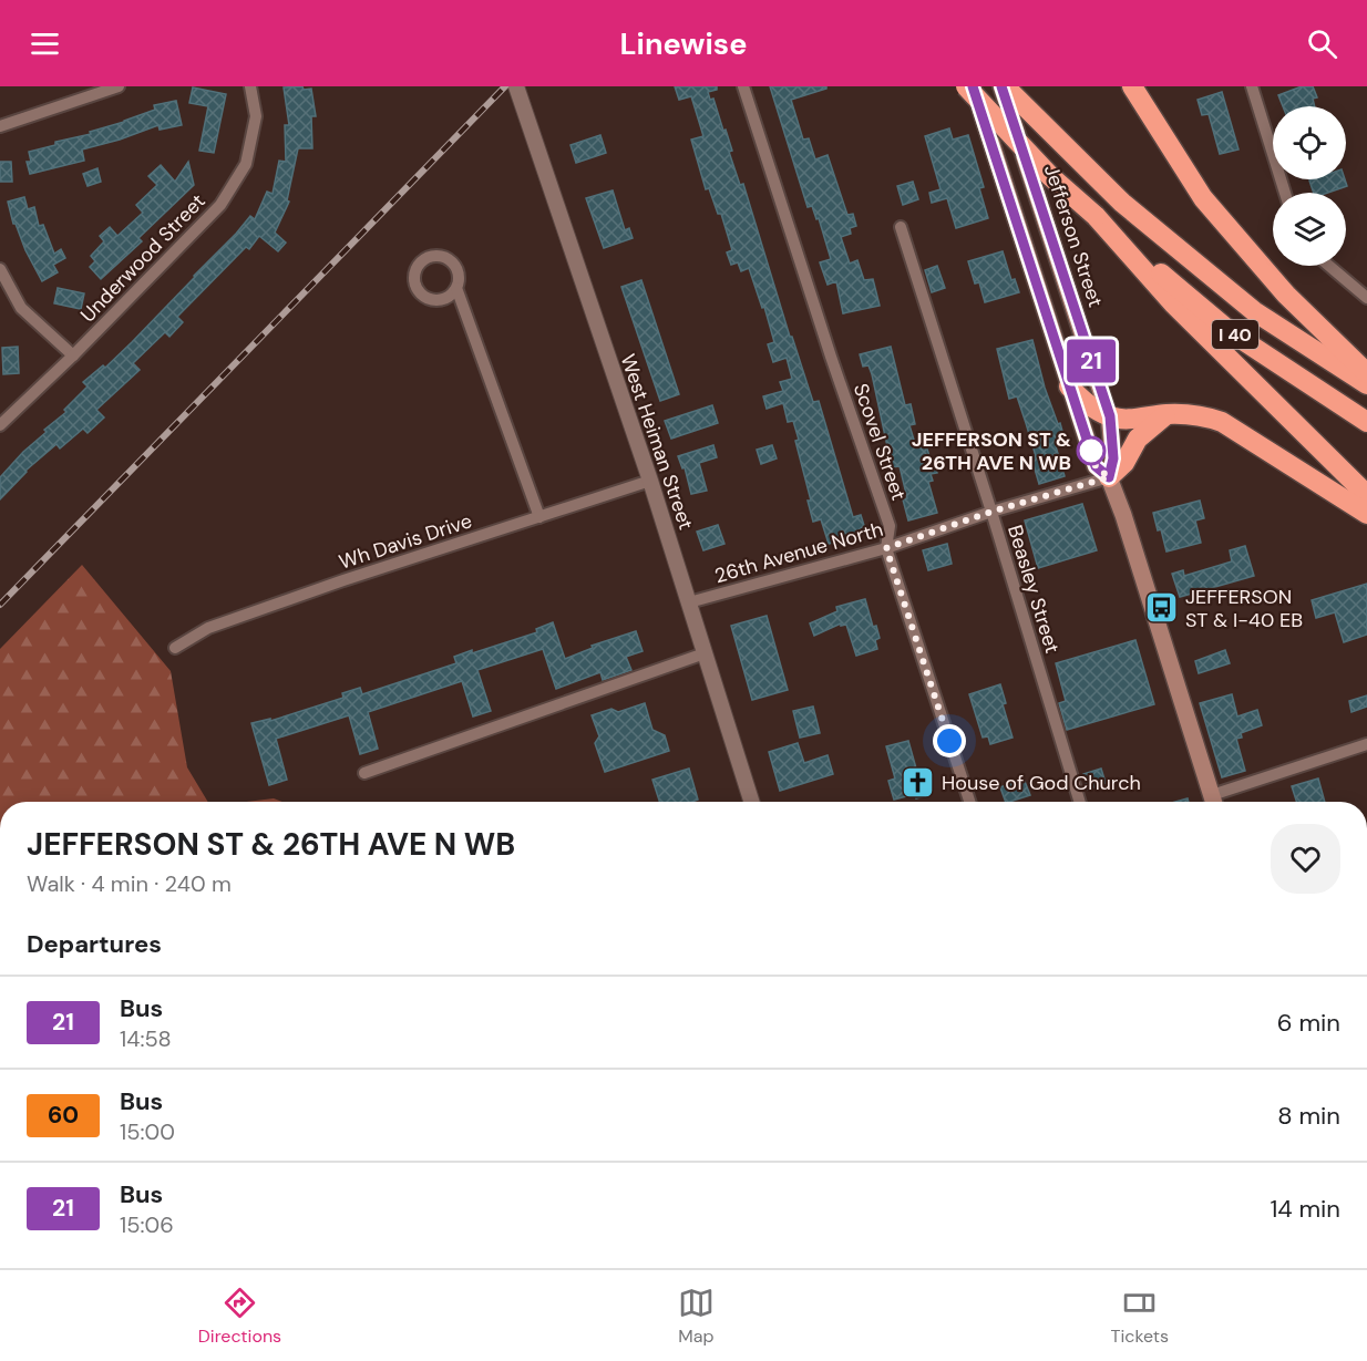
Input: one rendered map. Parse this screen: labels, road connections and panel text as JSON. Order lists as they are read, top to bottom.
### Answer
{
  "streets": {
    "highway": ["I 40"],
    "main road": ["Jefferson Street"],
    "street": [
      "Underwood Street",
      "West Heiman Street",
      "Scovel Street",
      "Wh Davis Drive",
      "26th Avenue North",
      "Beasley Street"
    ]
  },
  "crossings": [
    ["Jefferson Street", "I 40"],
    ["Jefferson Street", "26th Avenue North"],
    ["West Heiman Street", "Wh Davis Drive"],
    ["West Heiman Street", "26th Avenue North"],
    ["Scovel Street", "26th Avenue North"],
    ["26th Avenue North", "Beasley Street"]
  ],
  "places": {
    "other": ["JEFFERSON ST & 26TH AVE N WB"],
    "bus stop": ["JEFFERSON ST & I-40 EB"],
    "church": ["House of God Church"]
  },
  "lines": ["bus line 21"],
  "page": {
    "header": "Linewise",
    "on_map": "21",
    "heading": [
      ["JEFFERSON ST & 26TH AVE N WB", "Walk · 4 min · 240 m"],
      "Departures"
    ],
    "list": [
      {
        "mark": "21",
        "name": "Bus",
        "note": "14:58",
        "value": "6 min"
      },
      {
        "mark": "60",
        "name": "Bus",
        "note": "15:00",
        "value": "8 min"
      },
      {
        "mark": "21",
        "name": "Bus",
        "note": "15:06",
        "value": "14 min"
      }
    ],
    "tabs": ["Directions", "Map", "Tickets"]
  }
}
